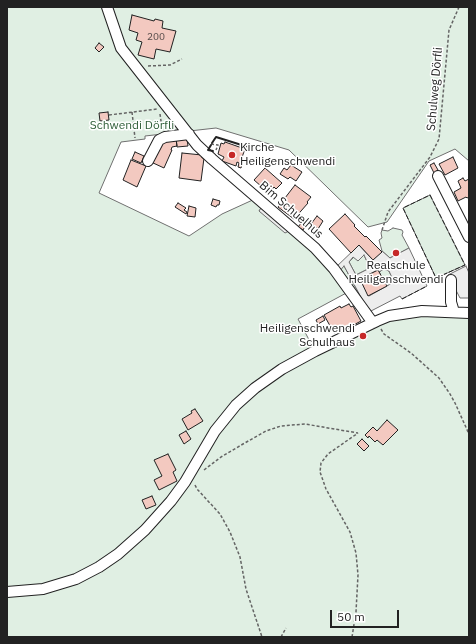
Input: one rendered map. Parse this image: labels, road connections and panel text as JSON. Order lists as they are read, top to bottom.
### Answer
{
  "streets": {
    "street": ["Bim Schuelhus"],
    "path": ["Schulweg Dörfli"]
  },
  "parks": ["Schwendi Dörfli"],
  "places": ["Kirche Heiligenschwendi", "Realschule Heiligenschwendi", "Heiligenschwendi Schulhaus"],
  "house_numbers": ["200"],
  "scale_bar": "50 m"
}
